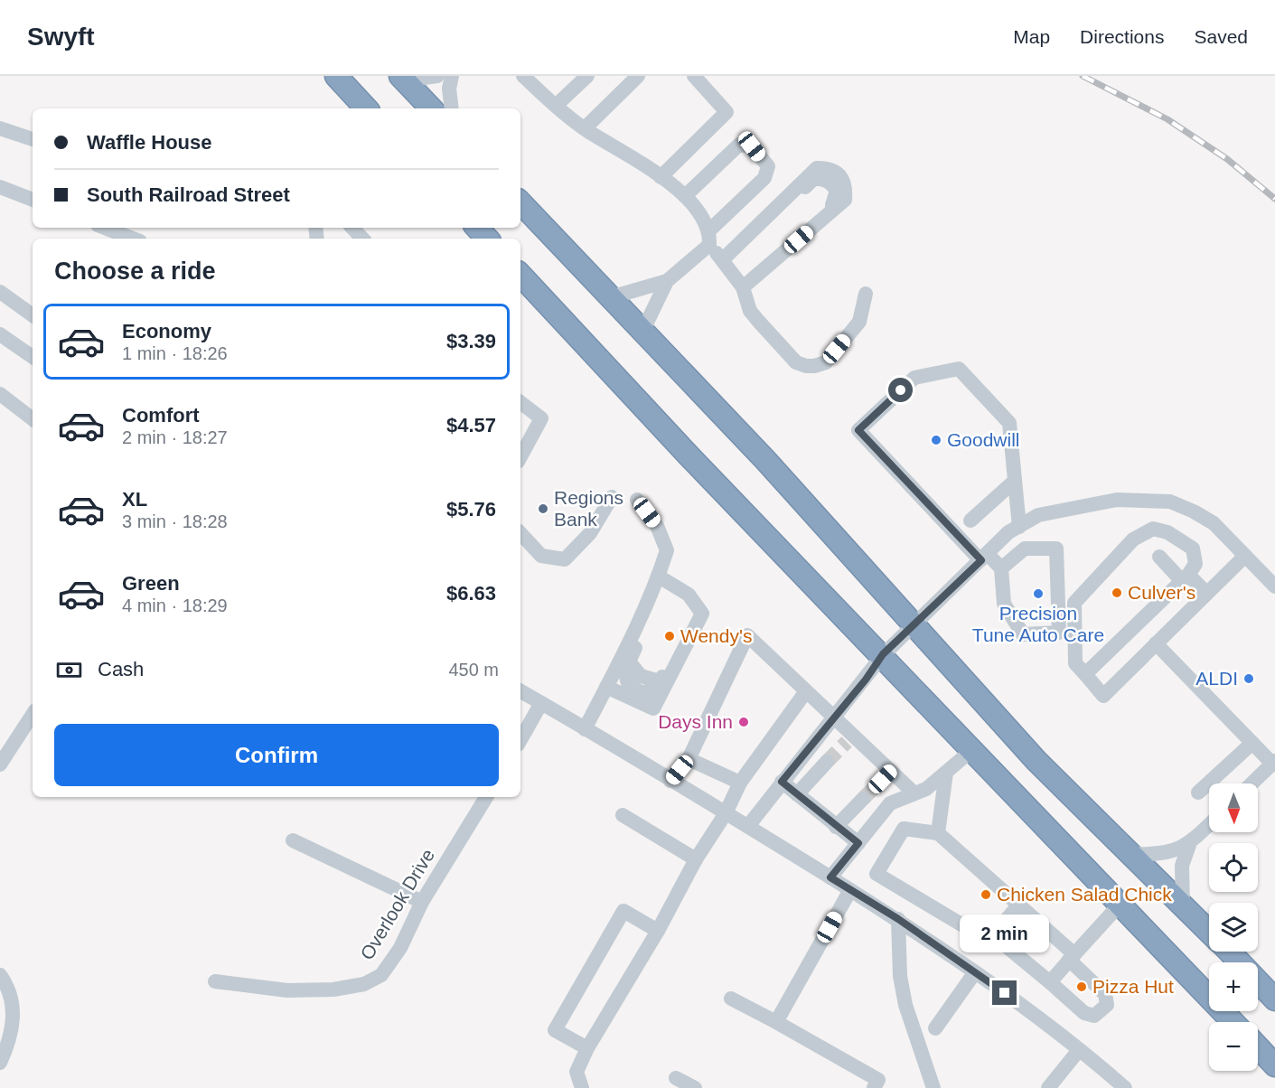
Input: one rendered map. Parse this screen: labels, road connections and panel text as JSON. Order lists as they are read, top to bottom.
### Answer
{
  "streets": {
    "street": ["Overlook Drive"]
  },
  "places": [
    "Goodwill",
    "Regions Bank",
    "Culver's",
    "Precision Tune Auto Care",
    "Wendy's",
    "ALDI",
    "Days Inn",
    "Chicken Salad Chick",
    "Pizza Hut"
  ],
  "north": "bottom",
  "page": {
    "header": "Swyft",
    "nav": ["Map", "Directions", "Saved"],
    "banner": ["Waffle House", "South Railroad Street"],
    "heading": "Choose a ride",
    "list": [
      {
        "name": "Economy",
        "note": "1 min · 18:26",
        "value": "$3.39"
      },
      {
        "name": "Comfort",
        "note": "2 min · 18:27",
        "value": "$4.57"
      },
      {
        "name": "XL",
        "note": "3 min · 18:28",
        "value": "$5.76"
      },
      {
        "name": "Green",
        "note": "4 min · 18:29",
        "value": "$6.63"
      }
    ],
    "pay": ["Cash", "450 m"],
    "buttons": "Confirm",
    "map_buttons": ["+", "−"],
    "bubble": "2 min"
  }
}
